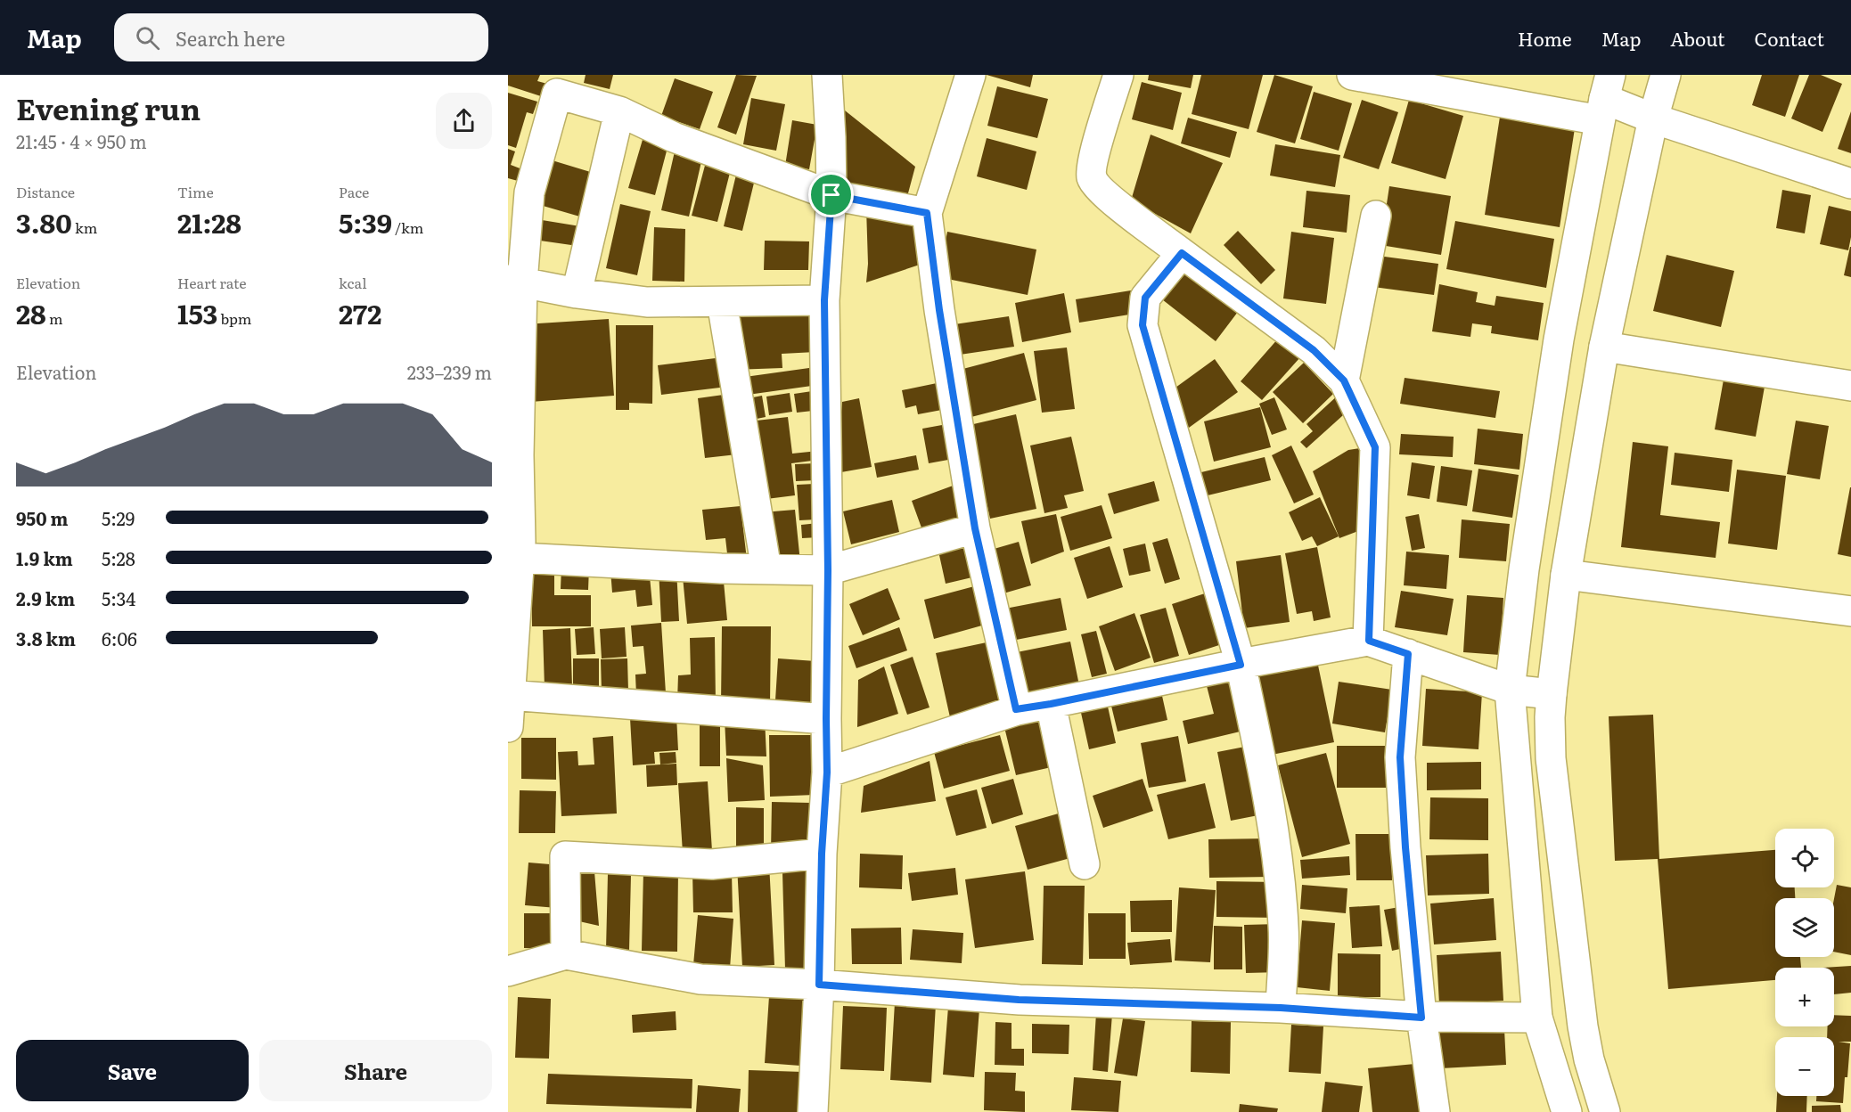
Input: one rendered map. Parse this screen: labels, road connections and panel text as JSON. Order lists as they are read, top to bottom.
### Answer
{
  "page": {
    "header": "Map",
    "search": "Search here",
    "nav": [
      "Home",
      "Map",
      "About",
      "Contact"
    ],
    "heading": ["Evening run", "21:45 · 4 × 950 m"],
    "stats": [
      ["Distance", "3.80 km"],
      ["Time", "21:28"],
      ["Pace", "5:39 /km"],
      ["Elevation", "28 m"],
      ["Heart rate", "153 bpm"],
      ["kcal", "272"]
    ],
    "chart": ["Elevation", "233–239 m"],
    "list": [
      {
        "name": "950 m",
        "note": "5:29"
      },
      {
        "name": "1.9 km",
        "note": "5:28"
      },
      {
        "name": "2.9 km",
        "note": "5:34"
      },
      {
        "name": "3.8 km",
        "note": "6:06"
      }
    ],
    "map_buttons": ["+", "−"],
    "buttons": ["Save", "Share"]
  }
}
